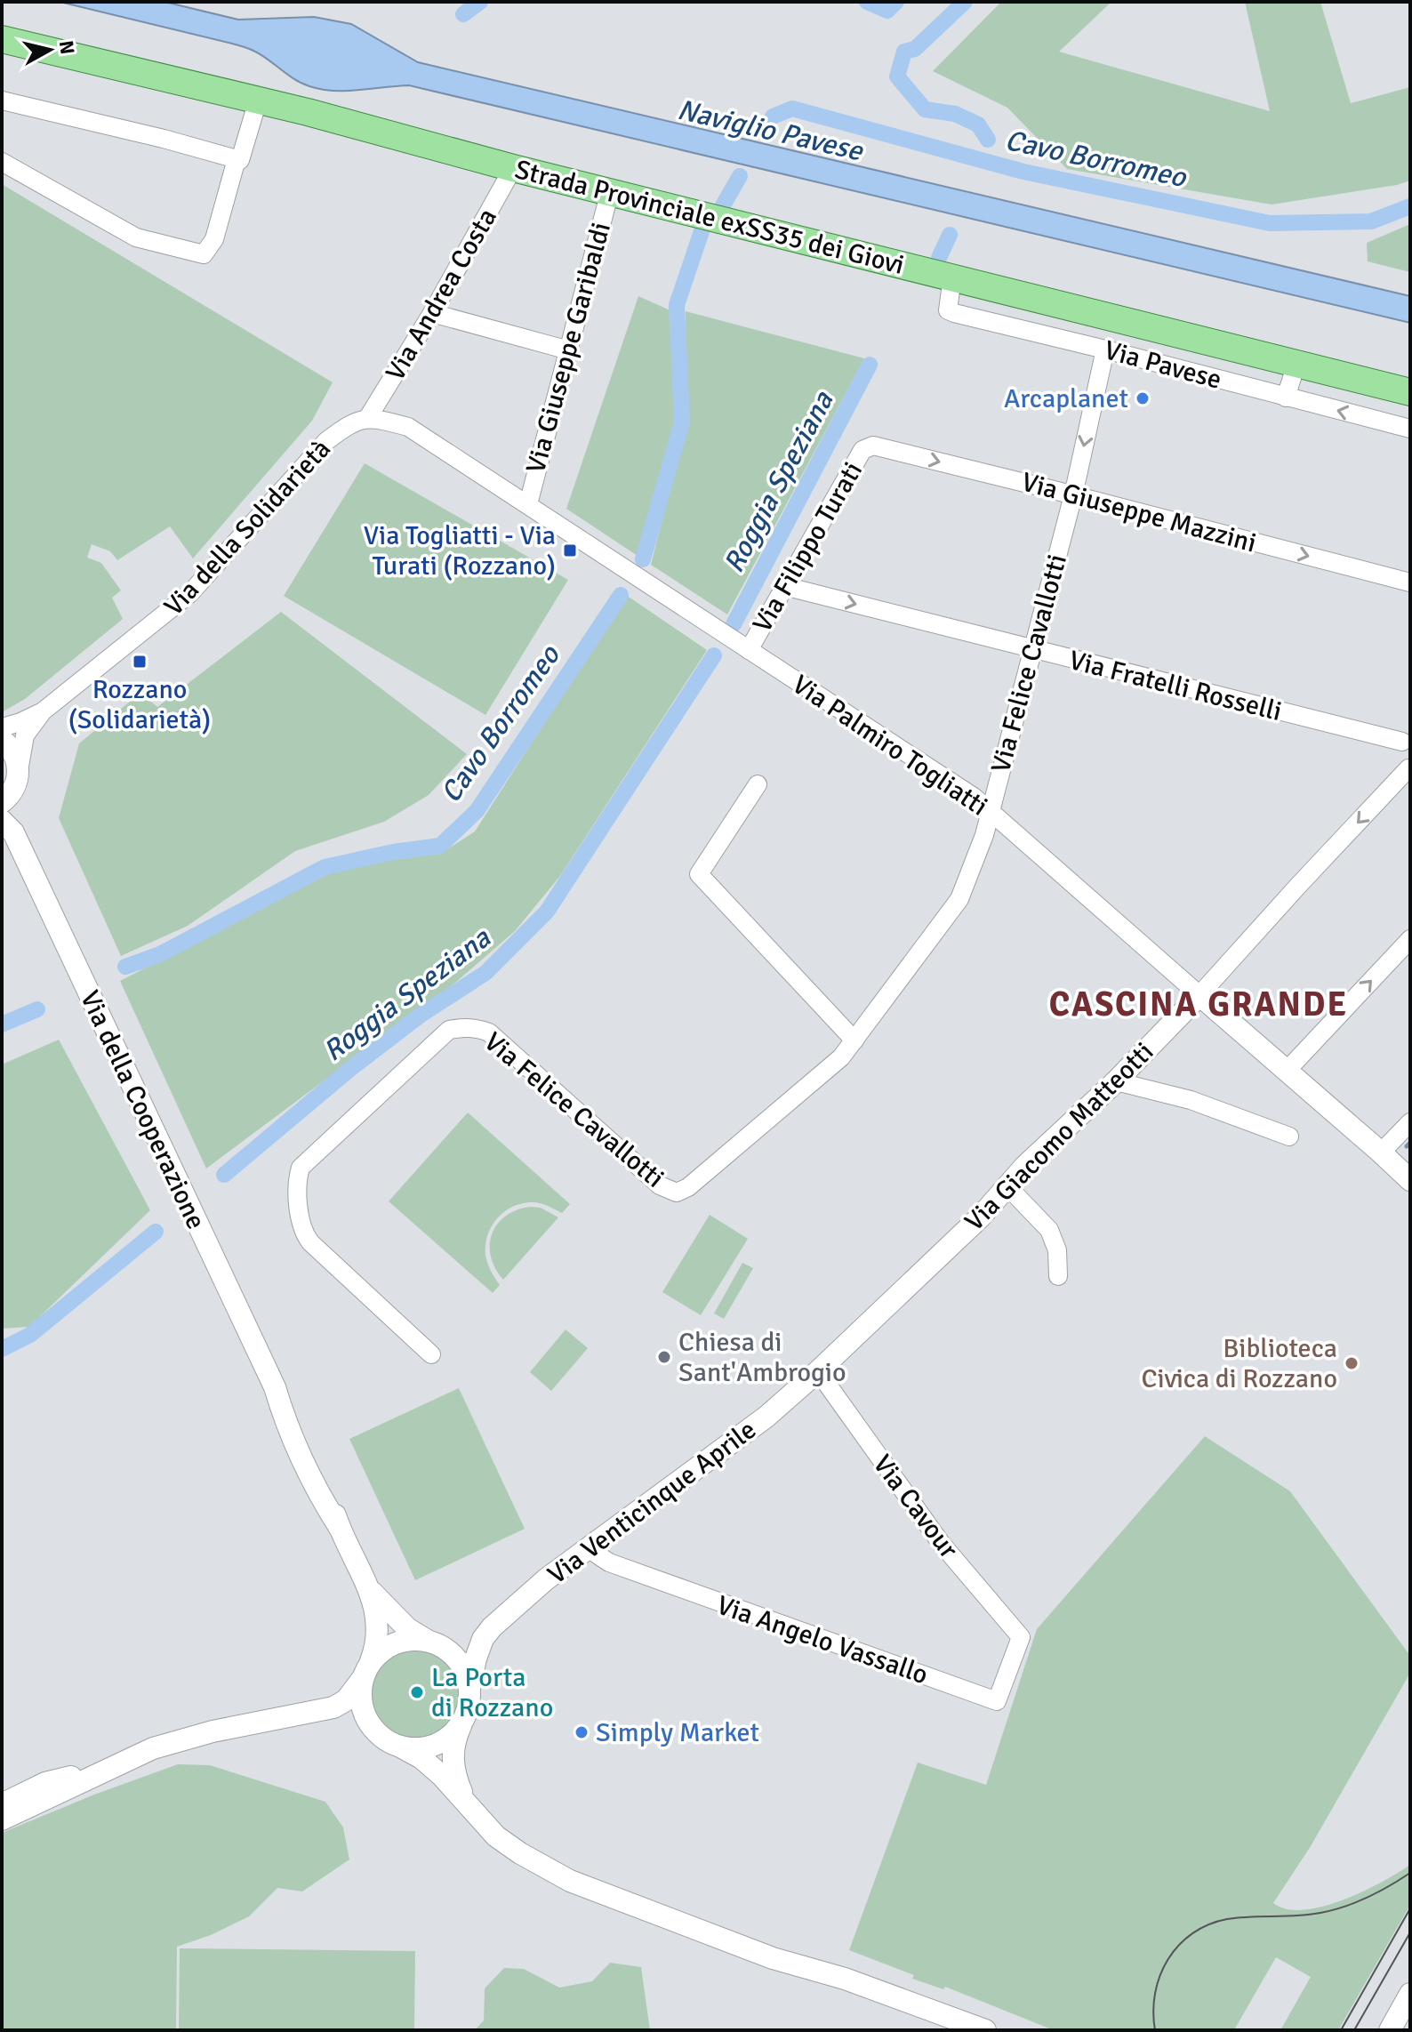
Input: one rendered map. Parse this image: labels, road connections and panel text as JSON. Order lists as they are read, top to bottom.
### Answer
{
  "streets": {
    "main road": ["Strada Provinciale exSS35 dei Giovi"],
    "street": [
      "Via Andrea Costa",
      "Via Giuseppe Garibaldi",
      "Via Pavese",
      "Via Giuseppe Mazzini",
      "Via della Solidarietà",
      "Via Filippo Turati",
      "Via Felice Cavallotti",
      "Via Fratelli Rosselli",
      "Via Palmiro Togliatti",
      "Via della Cooperazione",
      "Via Giacomo Matteotti",
      "Via Venticinque Aprile",
      "Via Cavour",
      "Via Angelo Vassallo"
    ]
  },
  "crossings": [
    ["Strada Provinciale exSS35 dei Giovi", "Via Andrea Costa"],
    ["Strada Provinciale exSS35 dei Giovi", "Via Giuseppe Garibaldi"],
    ["Strada Provinciale exSS35 dei Giovi", "Via Pavese"],
    ["Via Andrea Costa", "Via della Solidarietà"],
    ["Via Andrea Costa", "Via Palmiro Togliatti"],
    ["Via Giuseppe Garibaldi", "Via Palmiro Togliatti"],
    ["Via Pavese", "Via Felice Cavallotti"],
    ["Via Giuseppe Mazzini", "Via Filippo Turati"],
    ["Via Giuseppe Mazzini", "Via Felice Cavallotti"],
    ["Via della Solidarietà", "Via Palmiro Togliatti"],
    ["Via della Solidarietà", "Via della Cooperazione"],
    ["Via Filippo Turati", "Via Fratelli Rosselli"],
    ["Via Filippo Turati", "Via Palmiro Togliatti"],
    ["Via Felice Cavallotti", "Via Fratelli Rosselli"],
    ["Via Felice Cavallotti", "Via Palmiro Togliatti"],
    ["Via Palmiro Togliatti", "Via Giacomo Matteotti"],
    ["Via della Cooperazione", "Via Venticinque Aprile"],
    ["Via Giacomo Matteotti", "Via Venticinque Aprile"],
    ["Via Giacomo Matteotti", "Via Cavour"],
    ["Via Venticinque Aprile", "Via Cavour"],
    ["Via Venticinque Aprile", "Via Angelo Vassallo"],
    ["Via Cavour", "Via Angelo Vassallo"]
  ],
  "one_way": ["Via Giuseppe Mazzini", "Via Fratelli Rosselli"],
  "districts": ["CASCINA GRANDE"],
  "water": ["Naviglio Pavese", "Cavo Borromeo", "Roggia Speziana"],
  "places": {
    "other": [
      "Arcaplanet",
      "Chiesa di Sant'Ambrogio",
      "Biblioteca Civica di Rozzano",
      "La Porta di Rozzano",
      "Simply Market"
    ],
    "transit": ["Via Togliatti - Via Turati (Rozzano)", "Rozzano (Solidarietà)"]
  },
  "north": "right"
}
